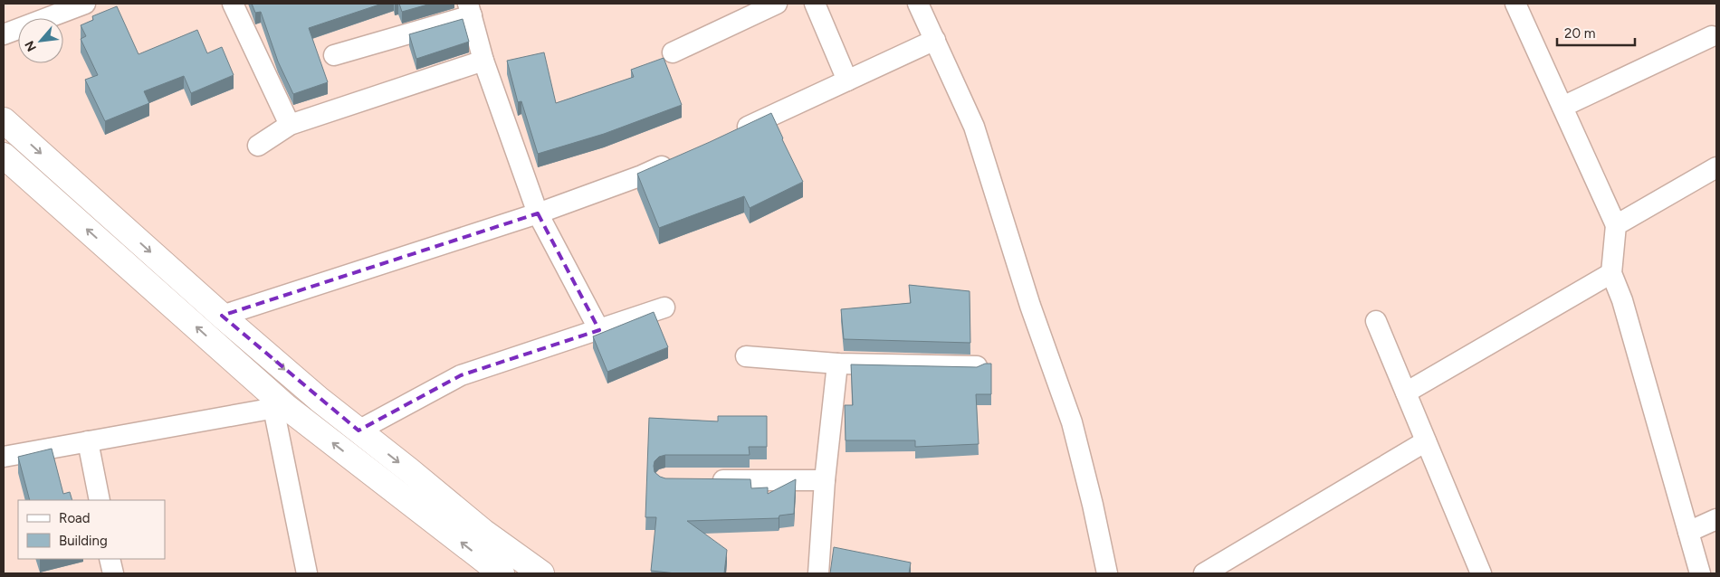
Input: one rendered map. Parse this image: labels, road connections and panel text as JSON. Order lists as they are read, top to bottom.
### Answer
{
  "legend": ["Road", "Building"],
  "scale_bar": "20 m",
  "north": "bottom left"
}
